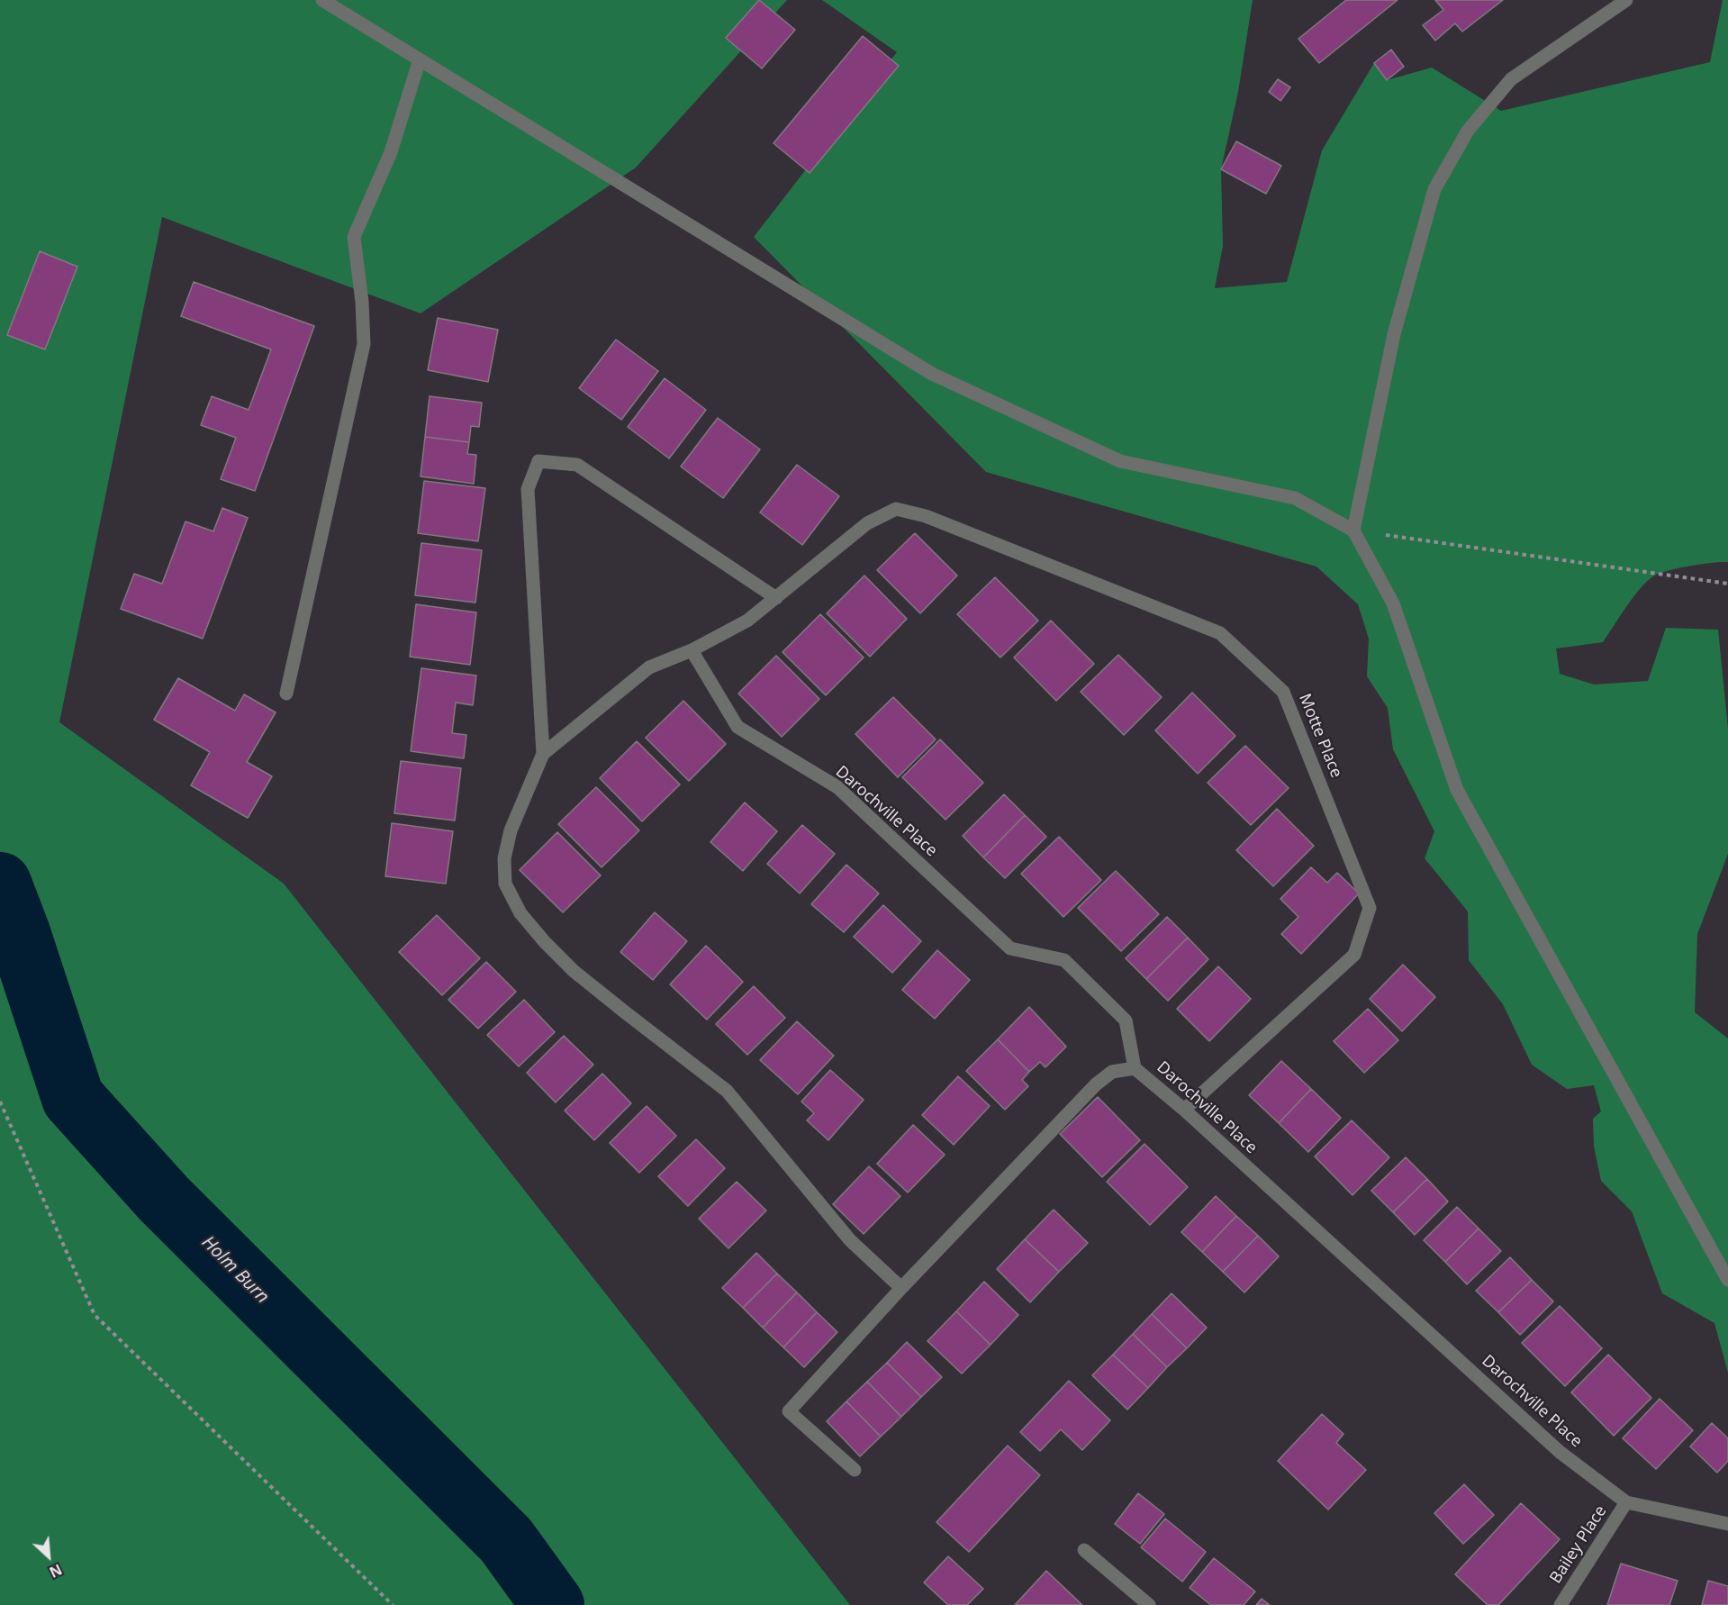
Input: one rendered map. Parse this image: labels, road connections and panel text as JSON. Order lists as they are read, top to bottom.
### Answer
{
  "streets": {
    "street": ["Motte Place", "Darochville Place", "Bailey Place"]
  },
  "crossings": [
    ["Motte Place", "Darochville Place"],
    ["Darochville Place", "Bailey Place"]
  ],
  "water": ["Holm Burn"],
  "north": "bottom right"
}
